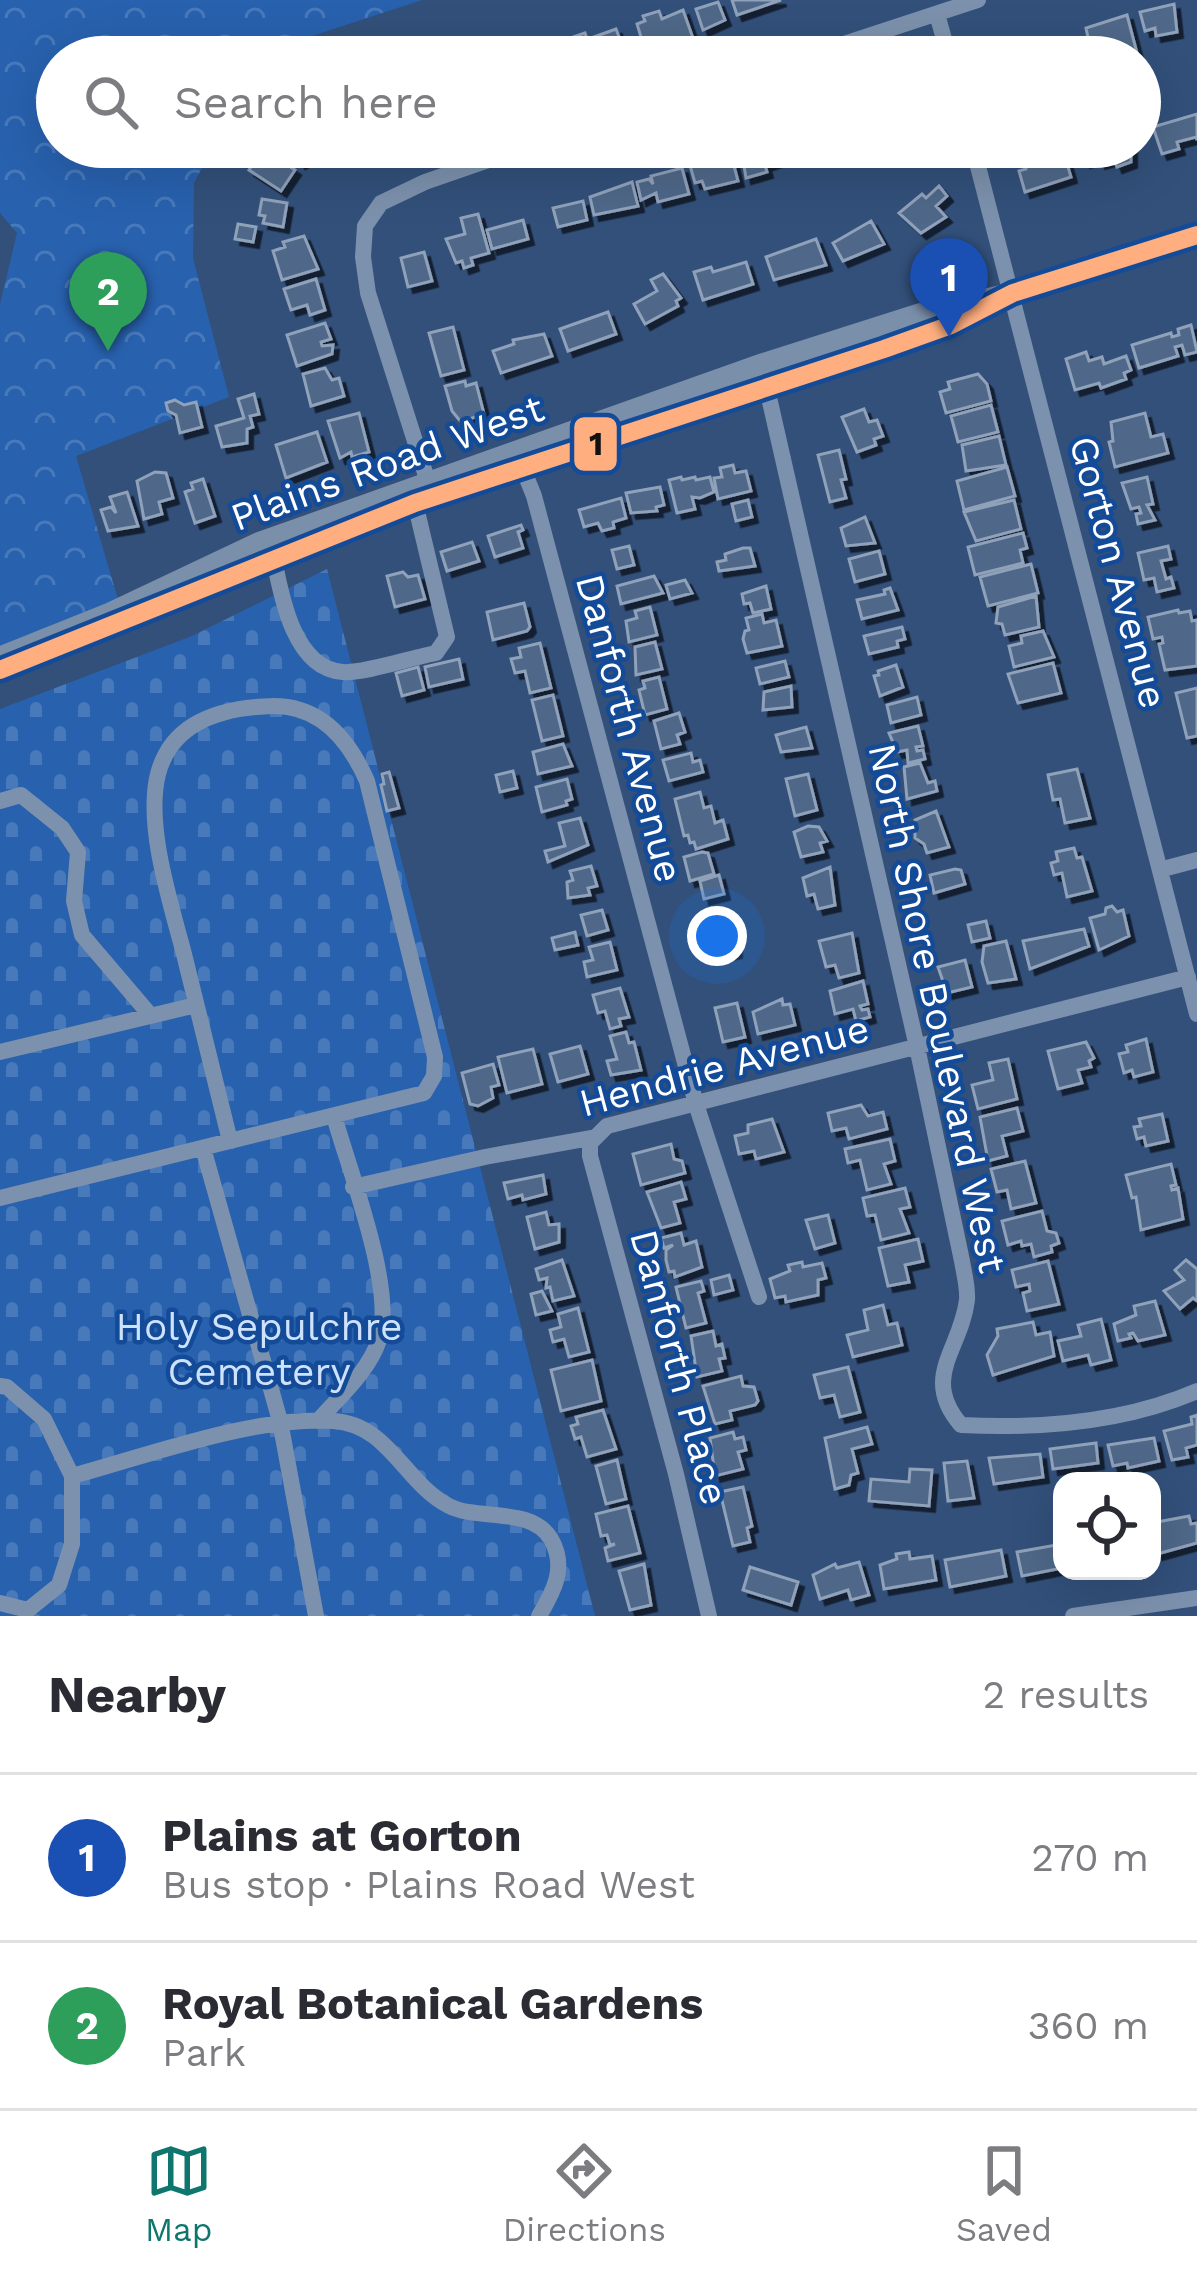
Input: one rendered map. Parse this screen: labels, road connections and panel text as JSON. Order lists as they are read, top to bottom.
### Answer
{
  "streets": {
    "main road": ["Plains Road West"],
    "street": [
      "Gorton Avenue",
      "Danforth Avenue",
      "North Shore Boulevard West",
      "Hendrie Avenue",
      "Danforth Place"
    ]
  },
  "crossings": [
    ["Plains Road West", "Gorton Avenue"],
    ["Plains Road West", "Danforth Avenue"],
    ["Plains Road West", "North Shore Boulevard West"],
    ["Gorton Avenue", "Hendrie Avenue"],
    ["Danforth Avenue", "Hendrie Avenue"],
    ["North Shore Boulevard West", "Hendrie Avenue"],
    ["Hendrie Avenue", "Danforth Place"]
  ],
  "parks": ["Holy Sepulchre Cemetery"],
  "lines": ["transit line 1"],
  "page": {
    "search": "Search here",
    "pins": ["1", "2"],
    "heading": ["Nearby", "2 results"],
    "list": [
      {
        "mark": "1",
        "name": "Plains at Gorton",
        "note": "Bus stop · Plains Road West",
        "value": "270 m"
      },
      {
        "mark": "2",
        "name": "Royal Botanical Gardens",
        "note": "Park",
        "value": "360 m"
      }
    ],
    "nav": ["Map", "Directions", "Saved"]
  }
}
